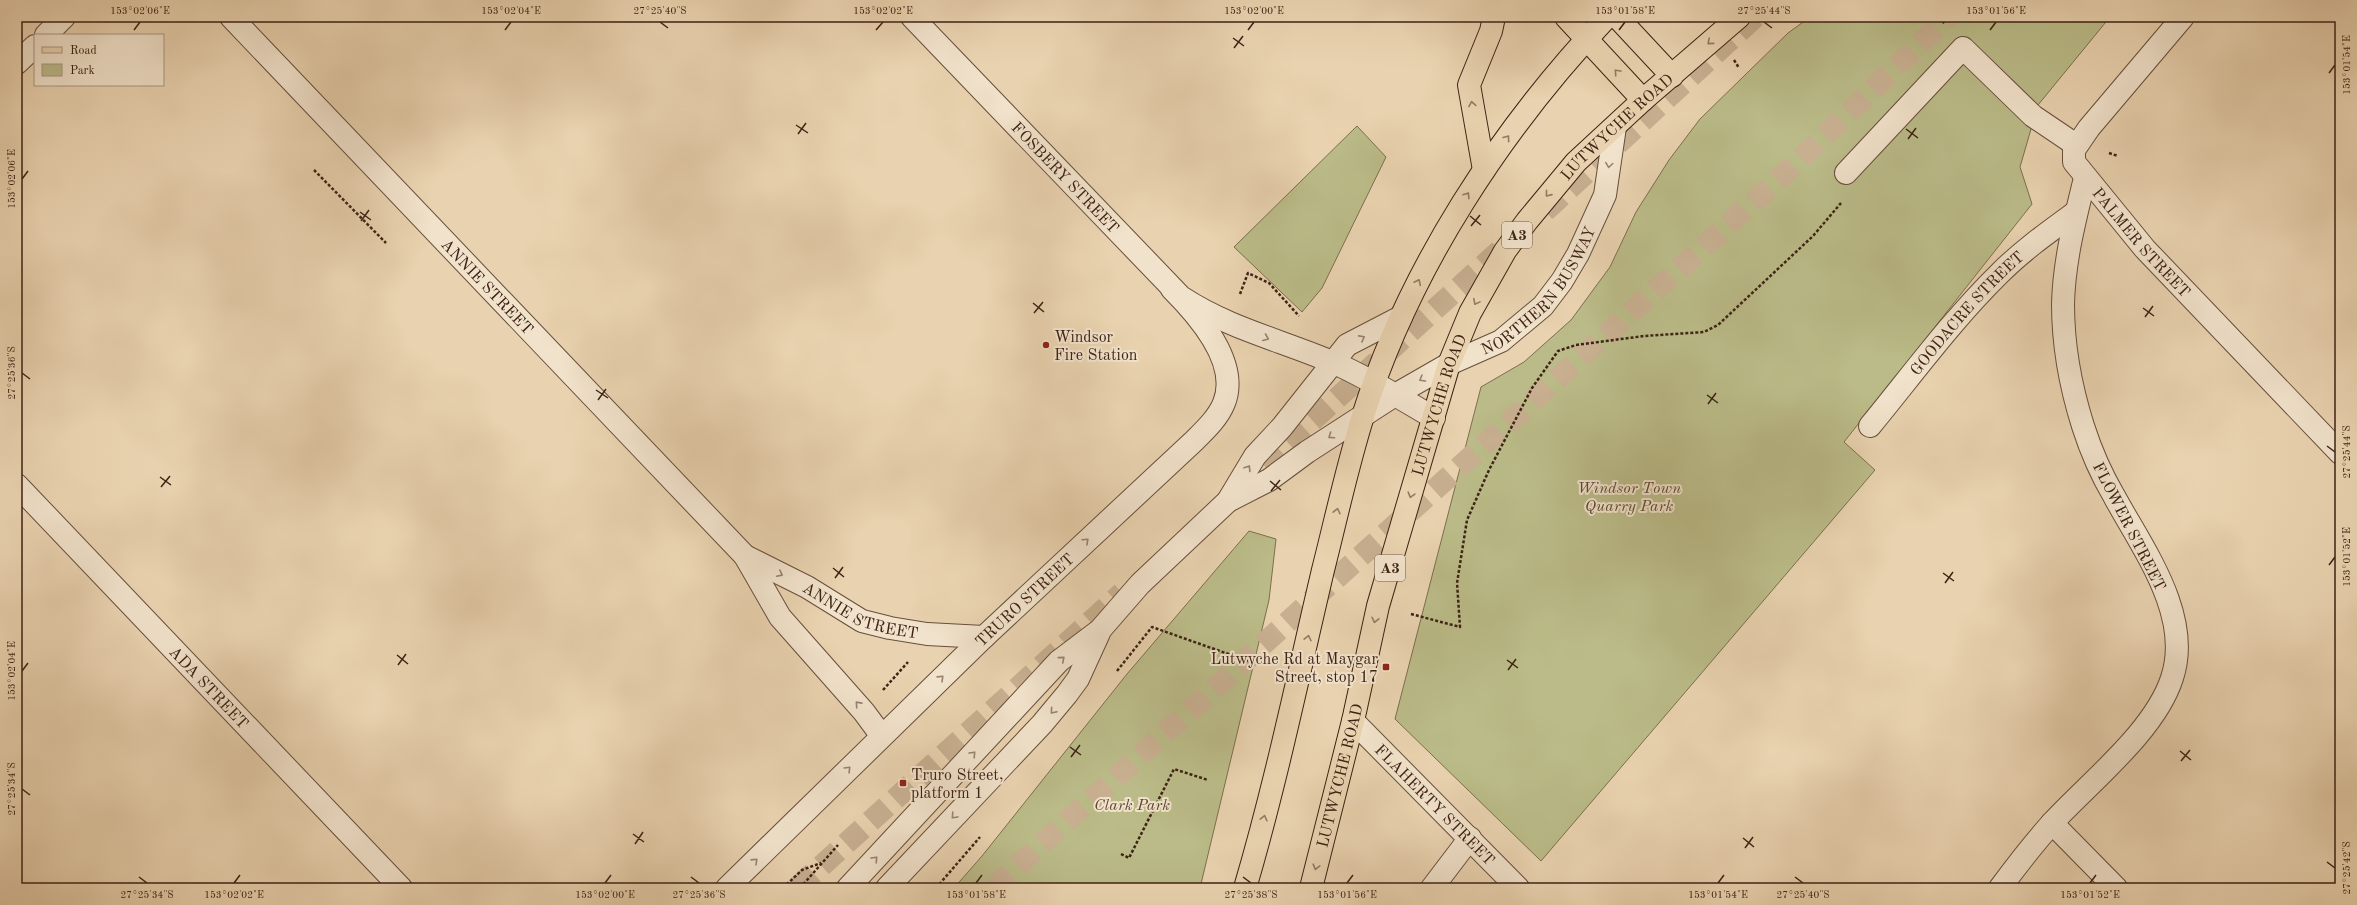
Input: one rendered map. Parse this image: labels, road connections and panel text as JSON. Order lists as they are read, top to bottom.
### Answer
{
  "streets": {
    "main road": ["LUTWYCHE ROAD", "A3"],
    "street": [
      "FOSBERY STREET",
      "PALMER STREET",
      "NORTHERN BUSWAY",
      "ANNIE STREET",
      "GOODACRE STREET",
      "FLOWER STREET",
      "TRURO STREET",
      "ADA STREET",
      "FLAHERTY STREET"
    ]
  },
  "crossings": [
    ["LUTWYCHE ROAD", "FOSBERY STREET"],
    ["LUTWYCHE ROAD", "NORTHERN BUSWAY"],
    ["LUTWYCHE ROAD", "FLAHERTY STREET"],
    ["FOSBERY STREET", "NORTHERN BUSWAY"],
    ["FOSBERY STREET", "TRURO STREET"],
    ["PALMER STREET", "FLOWER STREET"],
    ["ANNIE STREET", "TRURO STREET"],
    ["GOODACRE STREET", "FLOWER STREET"]
  ],
  "one_way": ["TRURO STREET"],
  "parks": ["Windsor Town Quarry Park", "Clark Park"],
  "places": {
    "other": ["Windsor Fire Station"],
    "transit": ["Lutwyche Rd at Maygar Street, stop 17", "Truro Street, platform 1"]
  },
  "legend": ["Road", "Park"],
  "coordinates": [
    "153°02'06\"E",
    "153°02'04\"E",
    "27°25'40\"S",
    "153°02'02\"E",
    "153°02'00\"E",
    "153°01'58\"E",
    "27°25'44\"S",
    "153°01'56\"E",
    "153°01'54\"E",
    "27°25'36\"S",
    "153°01'52\"E",
    "27°25'34\"S",
    "27°25'42\"S",
    "27°25'38\"S"
  ]
}
